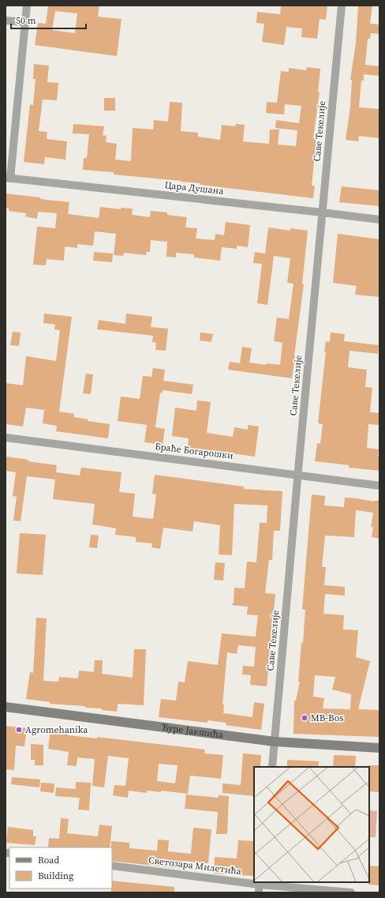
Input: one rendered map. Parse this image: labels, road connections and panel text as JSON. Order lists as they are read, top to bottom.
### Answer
{
  "streets": {
    "main road": ["Ђуре Јакшића"],
    "street": [
      "Саве Текелије",
      "Цара Душана",
      "Браће Богарошки",
      "Светозара Милетића"
    ]
  },
  "crossings": [
    ["Саве Текелије", "Цара Душана"],
    ["Саве Текелије", "Браће Богарошки"],
    ["Саве Текелије", "Ђуре Јакшића"]
  ],
  "places": ["MB-Bos", "Agromehanika"],
  "legend": ["Road", "Building"],
  "scale_bar": "50 m"
}
